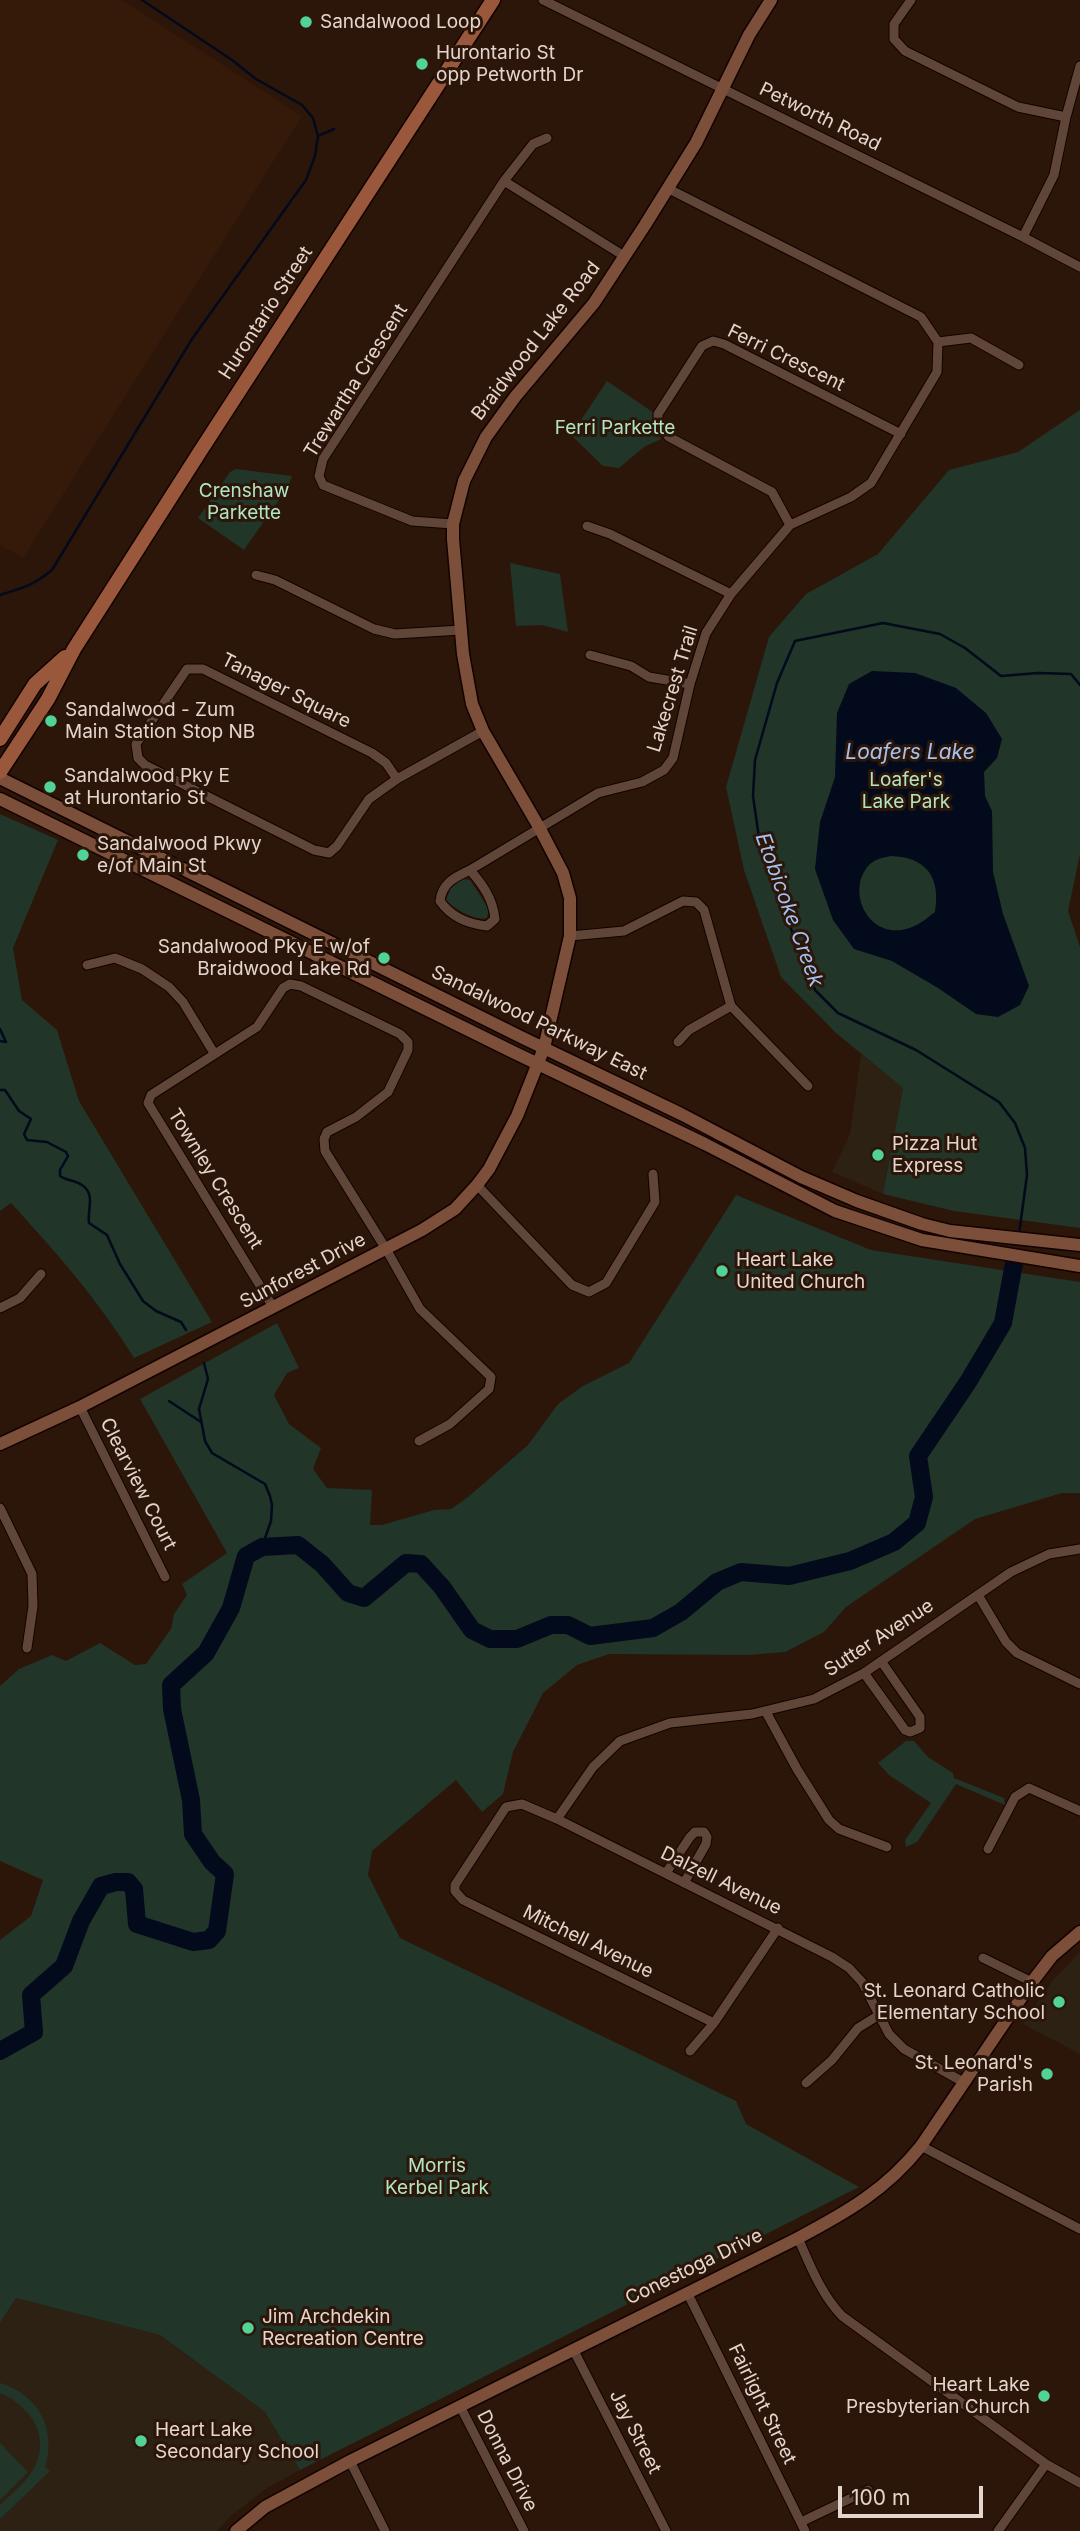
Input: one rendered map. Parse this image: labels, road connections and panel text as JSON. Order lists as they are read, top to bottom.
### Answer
{
  "streets": {
    "main road": ["Hurontario Street"],
    "street": [
      "Petworth Road",
      "Braidwood Lake Road",
      "Ferri Crescent",
      "Trewartha Crescent",
      "Lakecrest Trail",
      "Tanager Square",
      "Sandalwood Parkway East",
      "Townley Crescent",
      "Sunforest Drive",
      "Clearview Court",
      "Sutter Avenue",
      "Dalzell Avenue",
      "Mitchell Avenue",
      "Conestoga Drive",
      "Fairlight Street",
      "Jay Street",
      "Donna Drive"
    ]
  },
  "crossings": [
    ["Petworth Road", "Braidwood Lake Road"],
    ["Braidwood Lake Road", "Trewartha Crescent"],
    ["Braidwood Lake Road", "Lakecrest Trail"],
    ["Braidwood Lake Road", "Tanager Square"],
    ["Braidwood Lake Road", "Sandalwood Parkway East"],
    ["Braidwood Lake Road", "Sunforest Drive"],
    ["Ferri Crescent", "Lakecrest Trail"],
    ["Sandalwood Parkway East", "Sunforest Drive"],
    ["Townley Crescent", "Sunforest Drive"],
    ["Sunforest Drive", "Clearview Court"],
    ["Sutter Avenue", "Dalzell Avenue"],
    ["Dalzell Avenue", "Mitchell Avenue"],
    ["Dalzell Avenue", "Conestoga Drive"],
    ["Conestoga Drive", "Fairlight Street"],
    ["Conestoga Drive", "Jay Street"],
    ["Conestoga Drive", "Donna Drive"]
  ],
  "water": ["Loafers Lake", "Etobicoke Creek"],
  "parks": [
    "Ferri Parkette",
    "Crenshaw Parkette",
    "Loafer's Lake Park",
    "Morris Kerbel Park"
  ],
  "places": [
    "Sandalwood Loop",
    "Hurontario St opp Petworth Dr",
    "Sandalwood - Zum Main Station Stop NB",
    "Sandalwood Pky E at Hurontario St",
    "Sandalwood Pkwy e/of Main St",
    "Sandalwood Pky E w/of Braidwood Lake Rd",
    "Pizza Hut Express",
    "Heart Lake United Church",
    "St. Leonard Catholic Elementary School",
    "St. Leonard's Parish",
    "Jim Archdekin Recreation Centre",
    "Heart Lake Presbyterian Church",
    "Heart Lake Secondary School"
  ],
  "scale_bar": "100 m"
}
